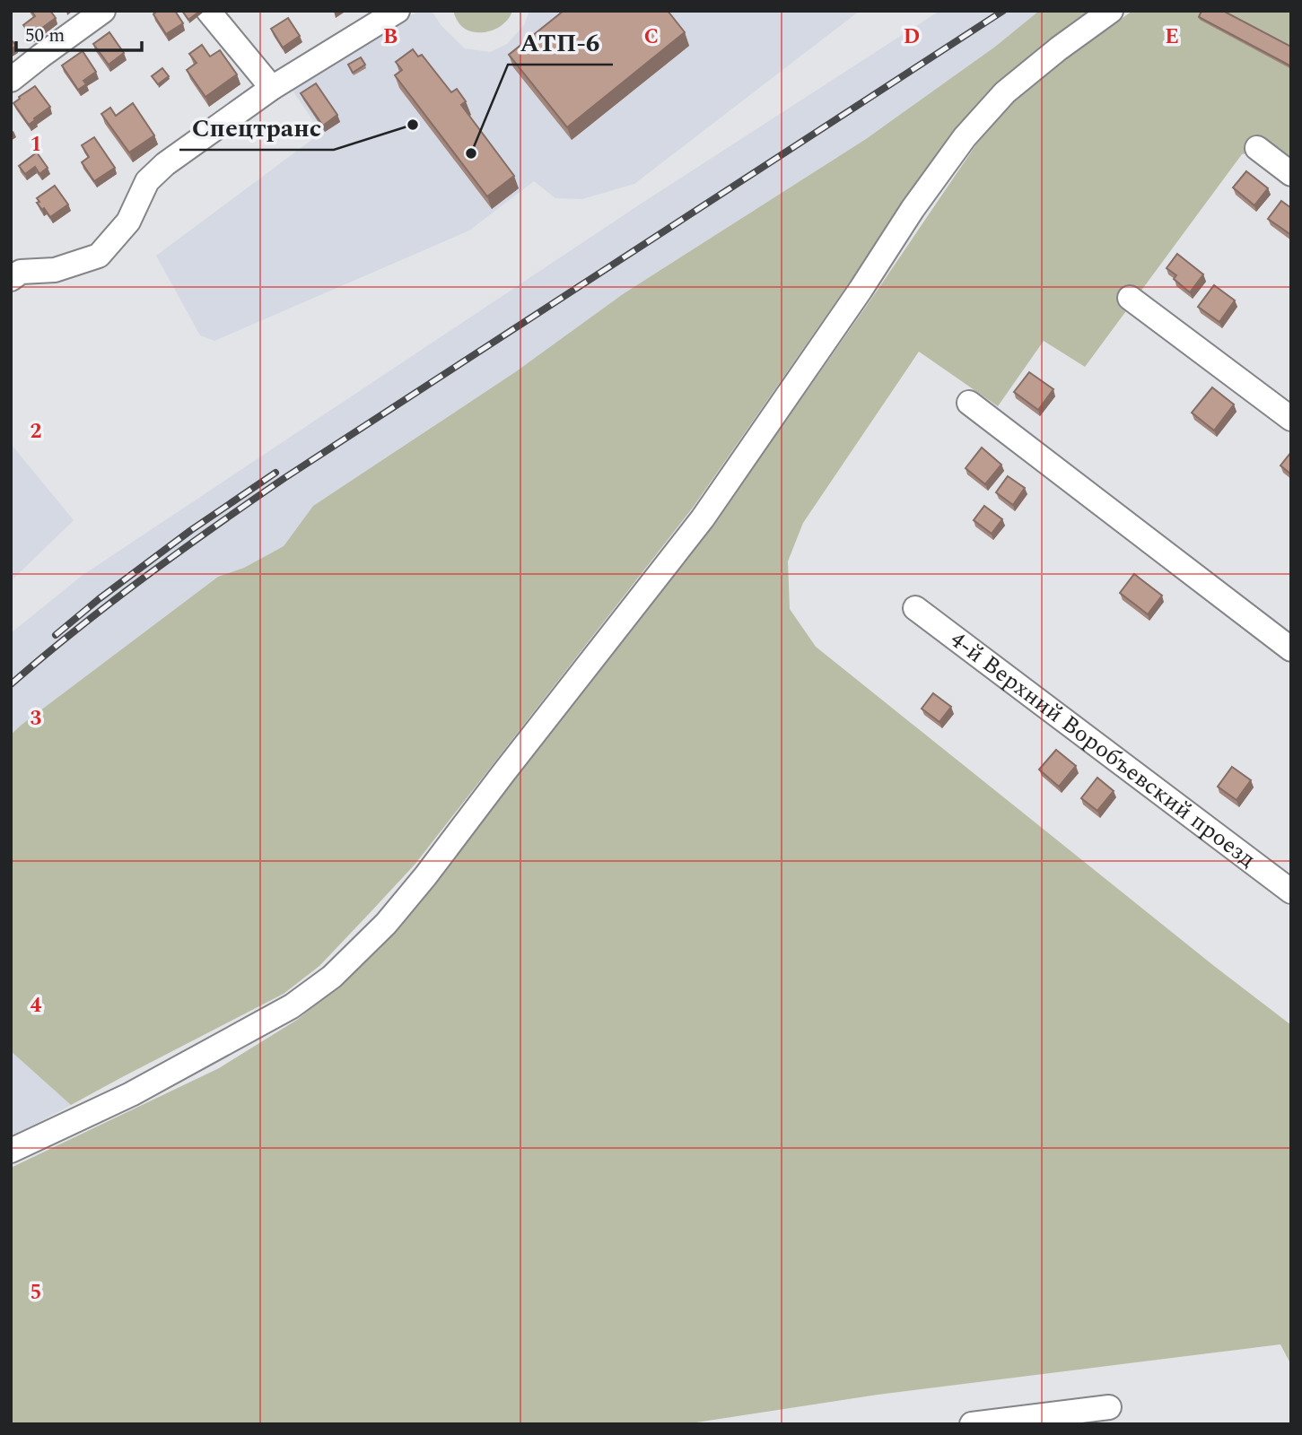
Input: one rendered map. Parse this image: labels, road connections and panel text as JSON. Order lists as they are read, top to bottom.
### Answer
{
  "streets": {
    "street": ["4-й Верхний Воробъевский проезд"]
  },
  "places": ["Спецтранс", "АТП-6"],
  "scale_bar": "50 m",
  "grid": {
    "columns": [
      "B",
      "C",
      "D",
      "E"
    ],
    "rows": [
      "1",
      "2",
      "3",
      "4",
      "5"
    ]
  }
}
